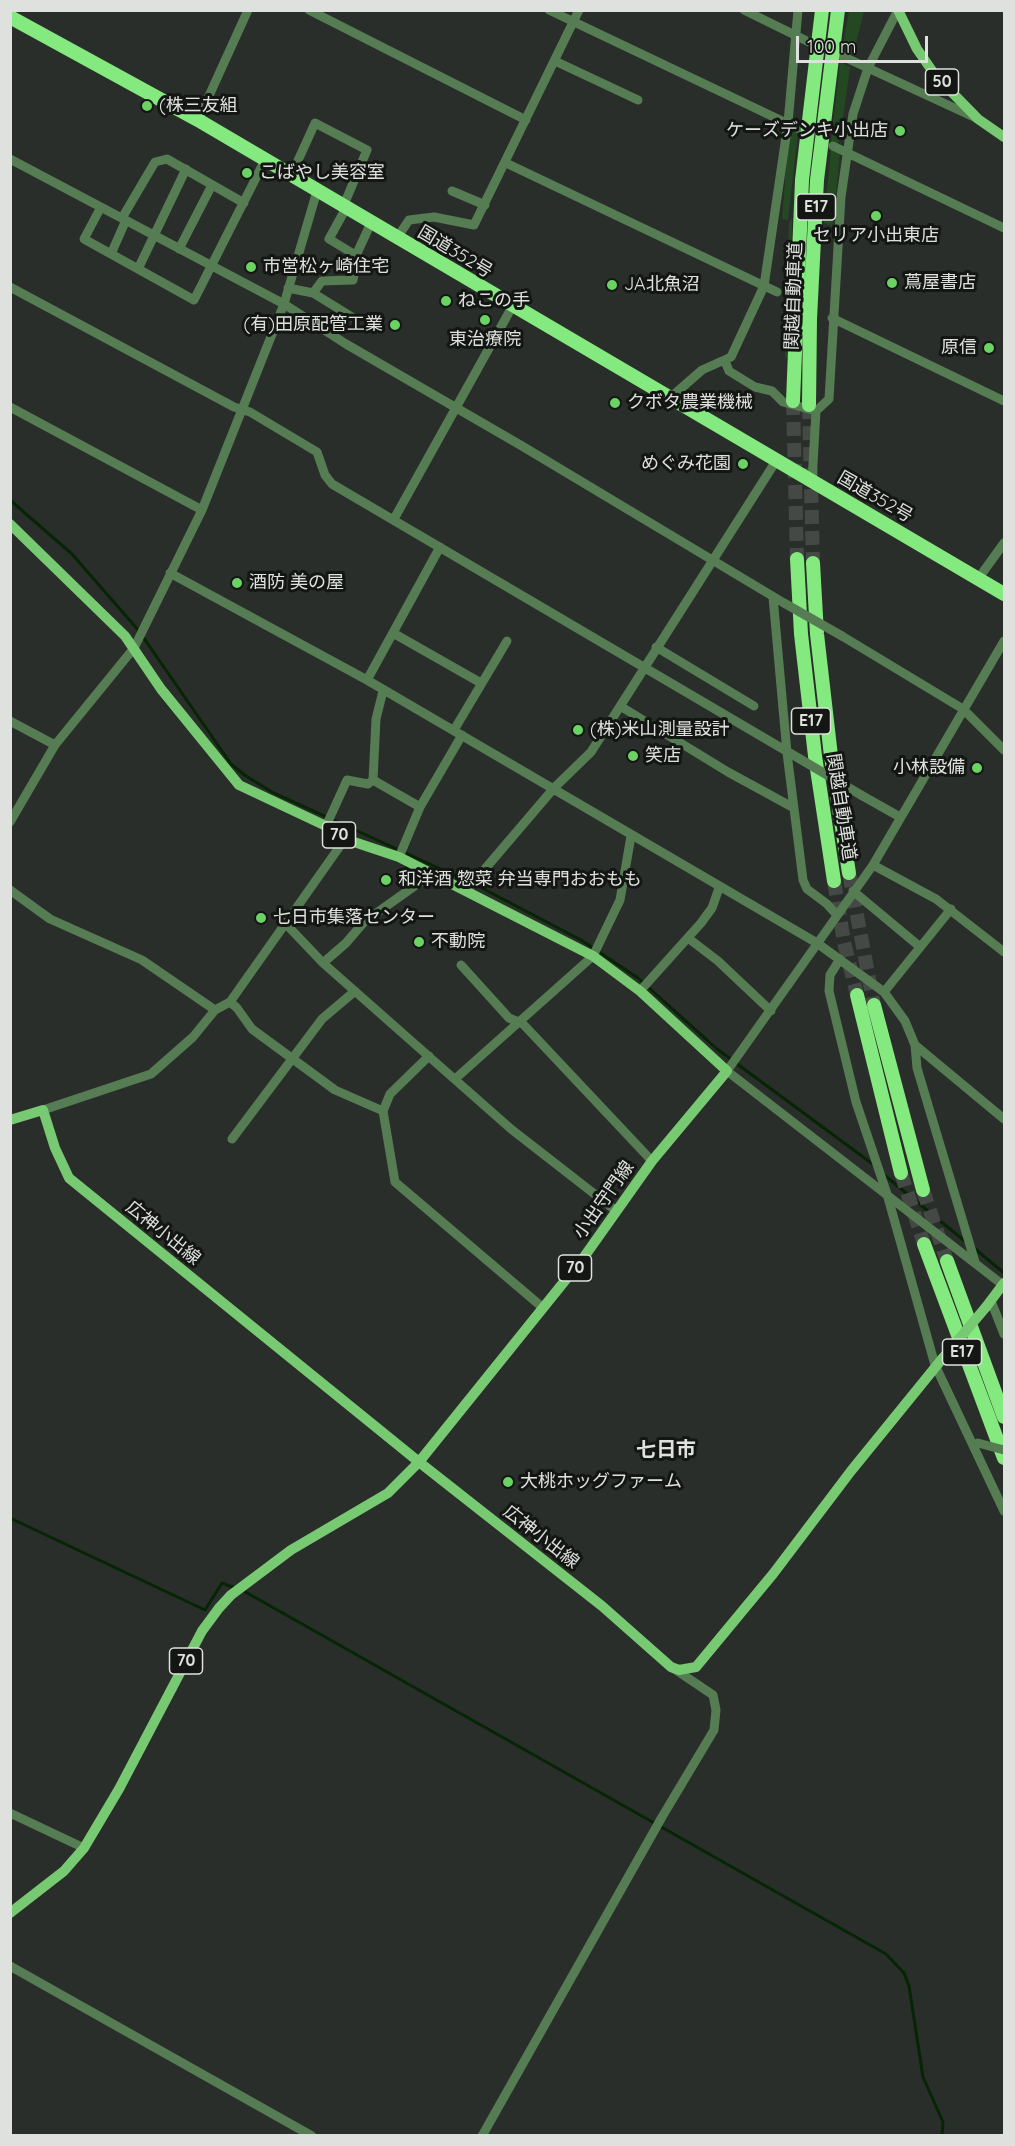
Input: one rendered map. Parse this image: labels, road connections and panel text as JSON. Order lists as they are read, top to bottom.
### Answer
{
  "streets": {
    "highway": ["E17", "国道352号", "関越自動車道"],
    "main road": [
      "50",
      "70",
      "小出守門線",
      "広神小出線"
    ]
  },
  "crossings": [
    ["70", "小出守門線"],
    ["70", "広神小出線"],
    ["小出守門線", "広神小出線"]
  ],
  "districts": ["七日市"],
  "places": [
    "(株三友組",
    "ケーズデンキ小出店",
    "こばやし美容室",
    "セリア小出東店",
    "市営松ヶ崎住宅",
    "蔦屋書店",
    "JA北魚沼",
    "ねこの手",
    "東治療院",
    "(有)田原配管工業",
    "原信",
    "クボタ農業機械",
    "めぐみ花園",
    "酒防 美の屋",
    "(株)米山測量設計",
    "笑店",
    "小林設備",
    "和洋酒 惣菜 弁当専門おおもも",
    "七日市集落センター",
    "不動院",
    "大桃ホッグファーム"
  ],
  "scale_bar": "100 m"
}
